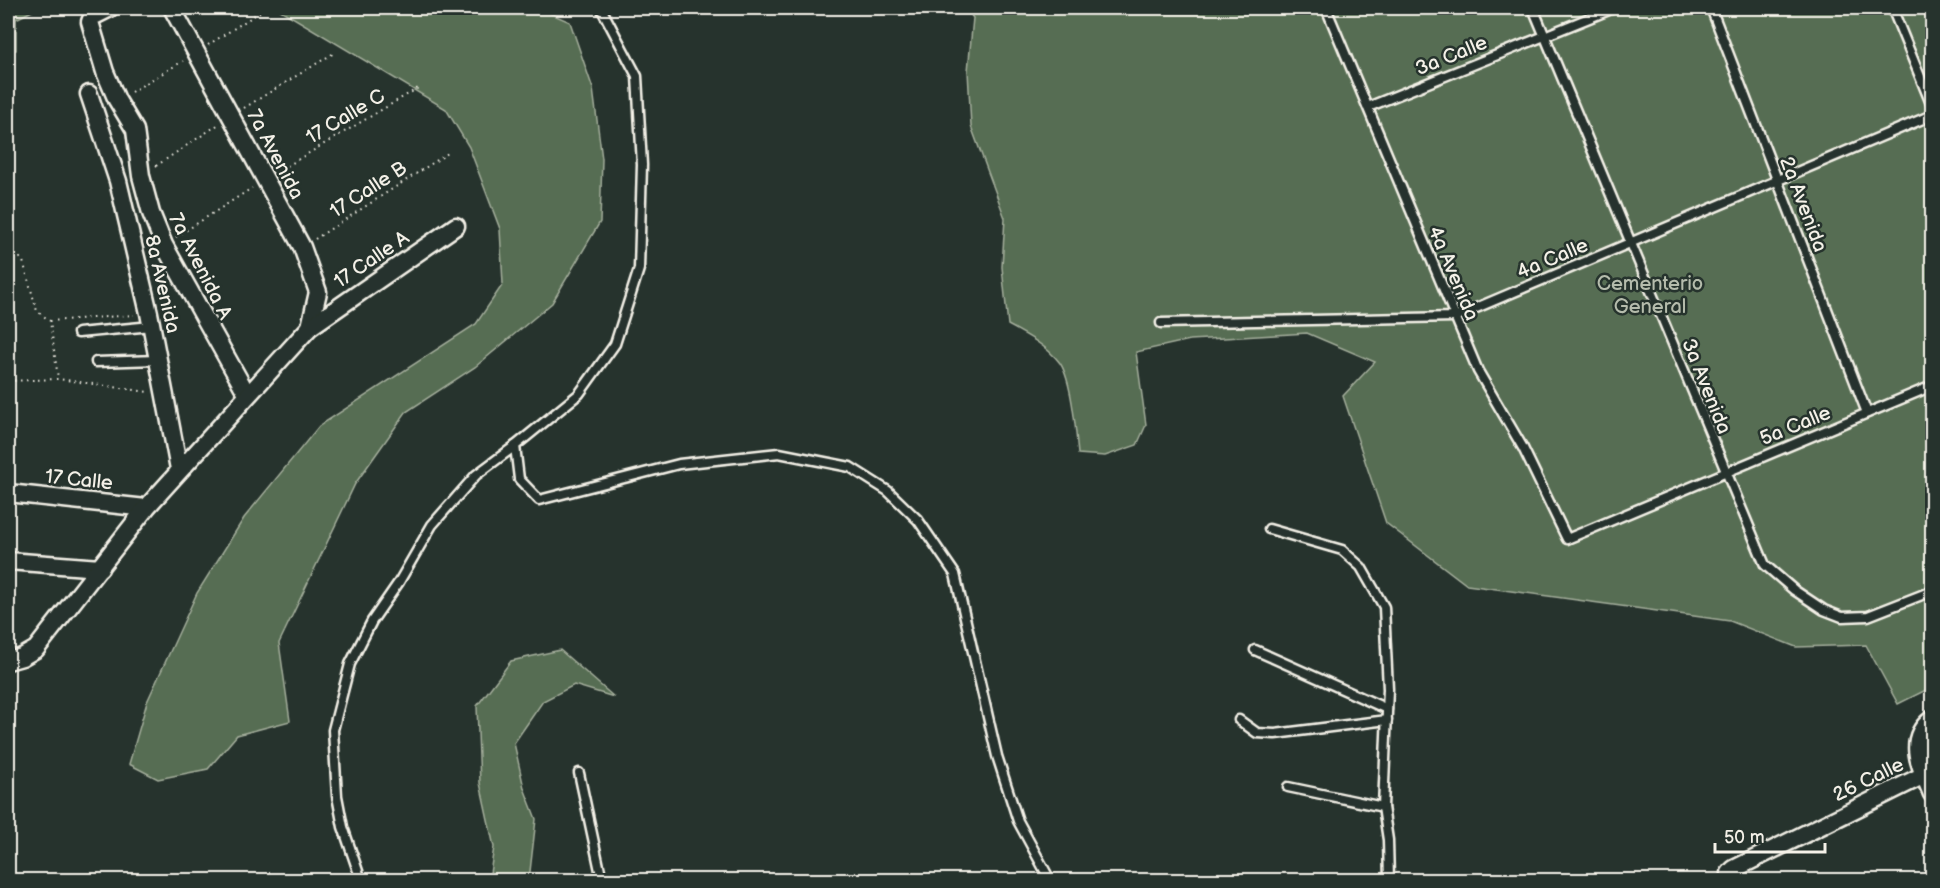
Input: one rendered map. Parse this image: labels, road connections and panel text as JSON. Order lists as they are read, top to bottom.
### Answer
{
  "streets": {
    "street": [
      "7a Avenida",
      "17 Calle A",
      "7a Avenida A",
      "8a Avenida",
      "17 Calle",
      "26 Calle"
    ],
    "lane": [
      "3a Calle",
      "2a Avenida",
      "4a Calle",
      "4a Avenida",
      "3a Avenida",
      "5a Calle"
    ],
    "path": ["17 Calle C", "17 Calle B"]
  },
  "crossings": [
    ["3a Calle", "4a Avenida"],
    ["3a Calle", "3a Avenida"],
    ["17 Calle C", "7a Avenida"],
    ["17 Calle C", "7a Avenida A"],
    ["7a Avenida", "17 Calle B"],
    ["7a Avenida", "17 Calle A"],
    ["2a Avenida", "4a Calle"],
    ["2a Avenida", "5a Calle"],
    ["4a Calle", "4a Avenida"],
    ["4a Calle", "3a Avenida"],
    ["4a Avenida", "5a Calle"],
    ["3a Avenida", "5a Calle"]
  ],
  "parks": ["Cementerio General"],
  "scale_bar": "50 m"
}
